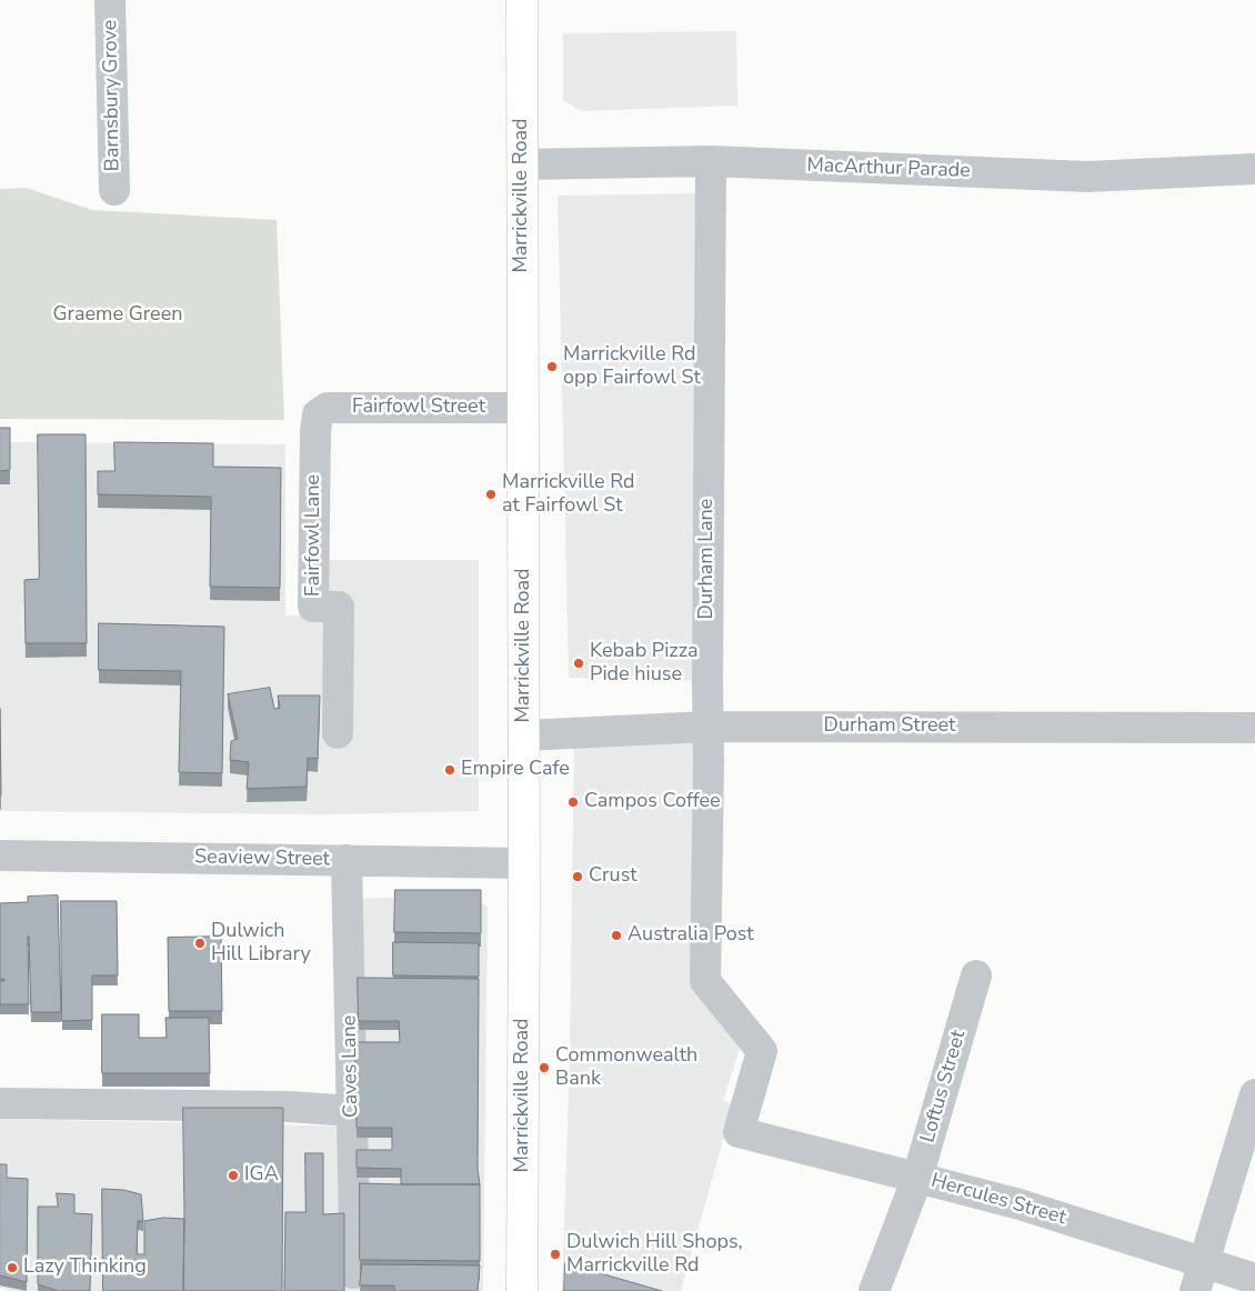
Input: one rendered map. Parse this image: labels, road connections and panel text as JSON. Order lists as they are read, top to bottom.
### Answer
{
  "streets": {
    "main road": ["Marrickville Road"],
    "street": [
      "Barnsbury Grove",
      "MacArthur Parade",
      "Fairfowl Street",
      "Fairfowl Lane",
      "Durham Lane",
      "Durham Street",
      "Seaview Street",
      "Caves Lane",
      "Loftus Street",
      "Hercules Street"
    ]
  },
  "crossings": [
    ["MacArthur Parade", "Marrickville Road"],
    ["MacArthur Parade", "Durham Lane"],
    ["Marrickville Road", "Fairfowl Street"],
    ["Marrickville Road", "Durham Street"],
    ["Marrickville Road", "Seaview Street"],
    ["Fairfowl Street", "Fairfowl Lane"],
    ["Durham Lane", "Durham Street"],
    ["Durham Lane", "Hercules Street"],
    ["Seaview Street", "Caves Lane"],
    ["Loftus Street", "Hercules Street"]
  ],
  "parks": ["Graeme Green"],
  "places": [
    "Marrickville Rd opp Fairfowl St",
    "Marrickville Rd at Fairfowl St",
    "Kebab Pizza Pide hiuse",
    "Empire Cafe",
    "Campos Coffee",
    "Crust",
    "Australia Post",
    "Dulwich Hill Library",
    "Commonwealth Bank",
    "IGA",
    "Dulwich Hill Shops, Marrickville Rd",
    "Lazy Thinking"
  ]
}
